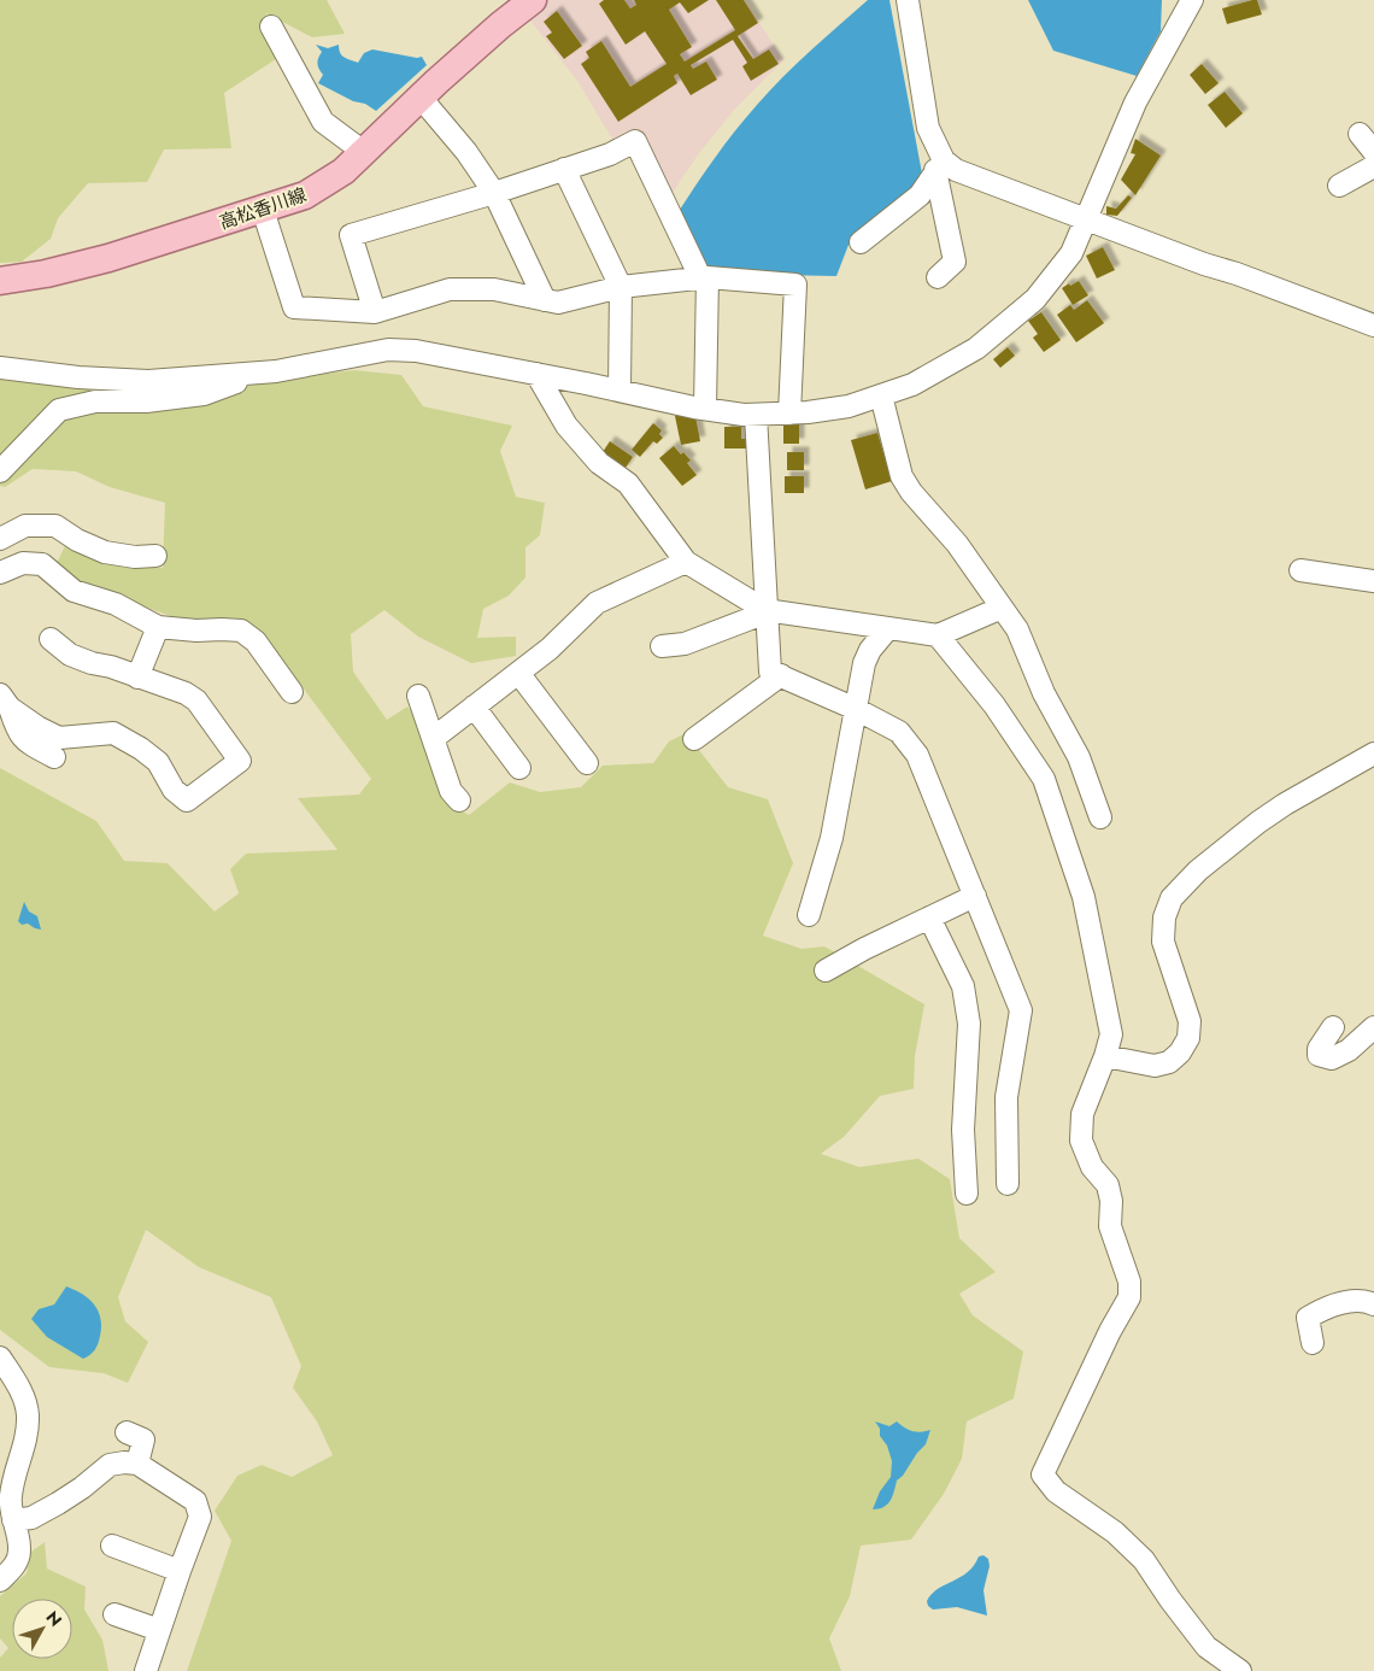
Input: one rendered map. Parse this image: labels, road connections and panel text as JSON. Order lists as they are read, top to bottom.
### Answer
{
  "streets": {
    "main road": ["高松香川線"]
  },
  "north": "top right"
}
